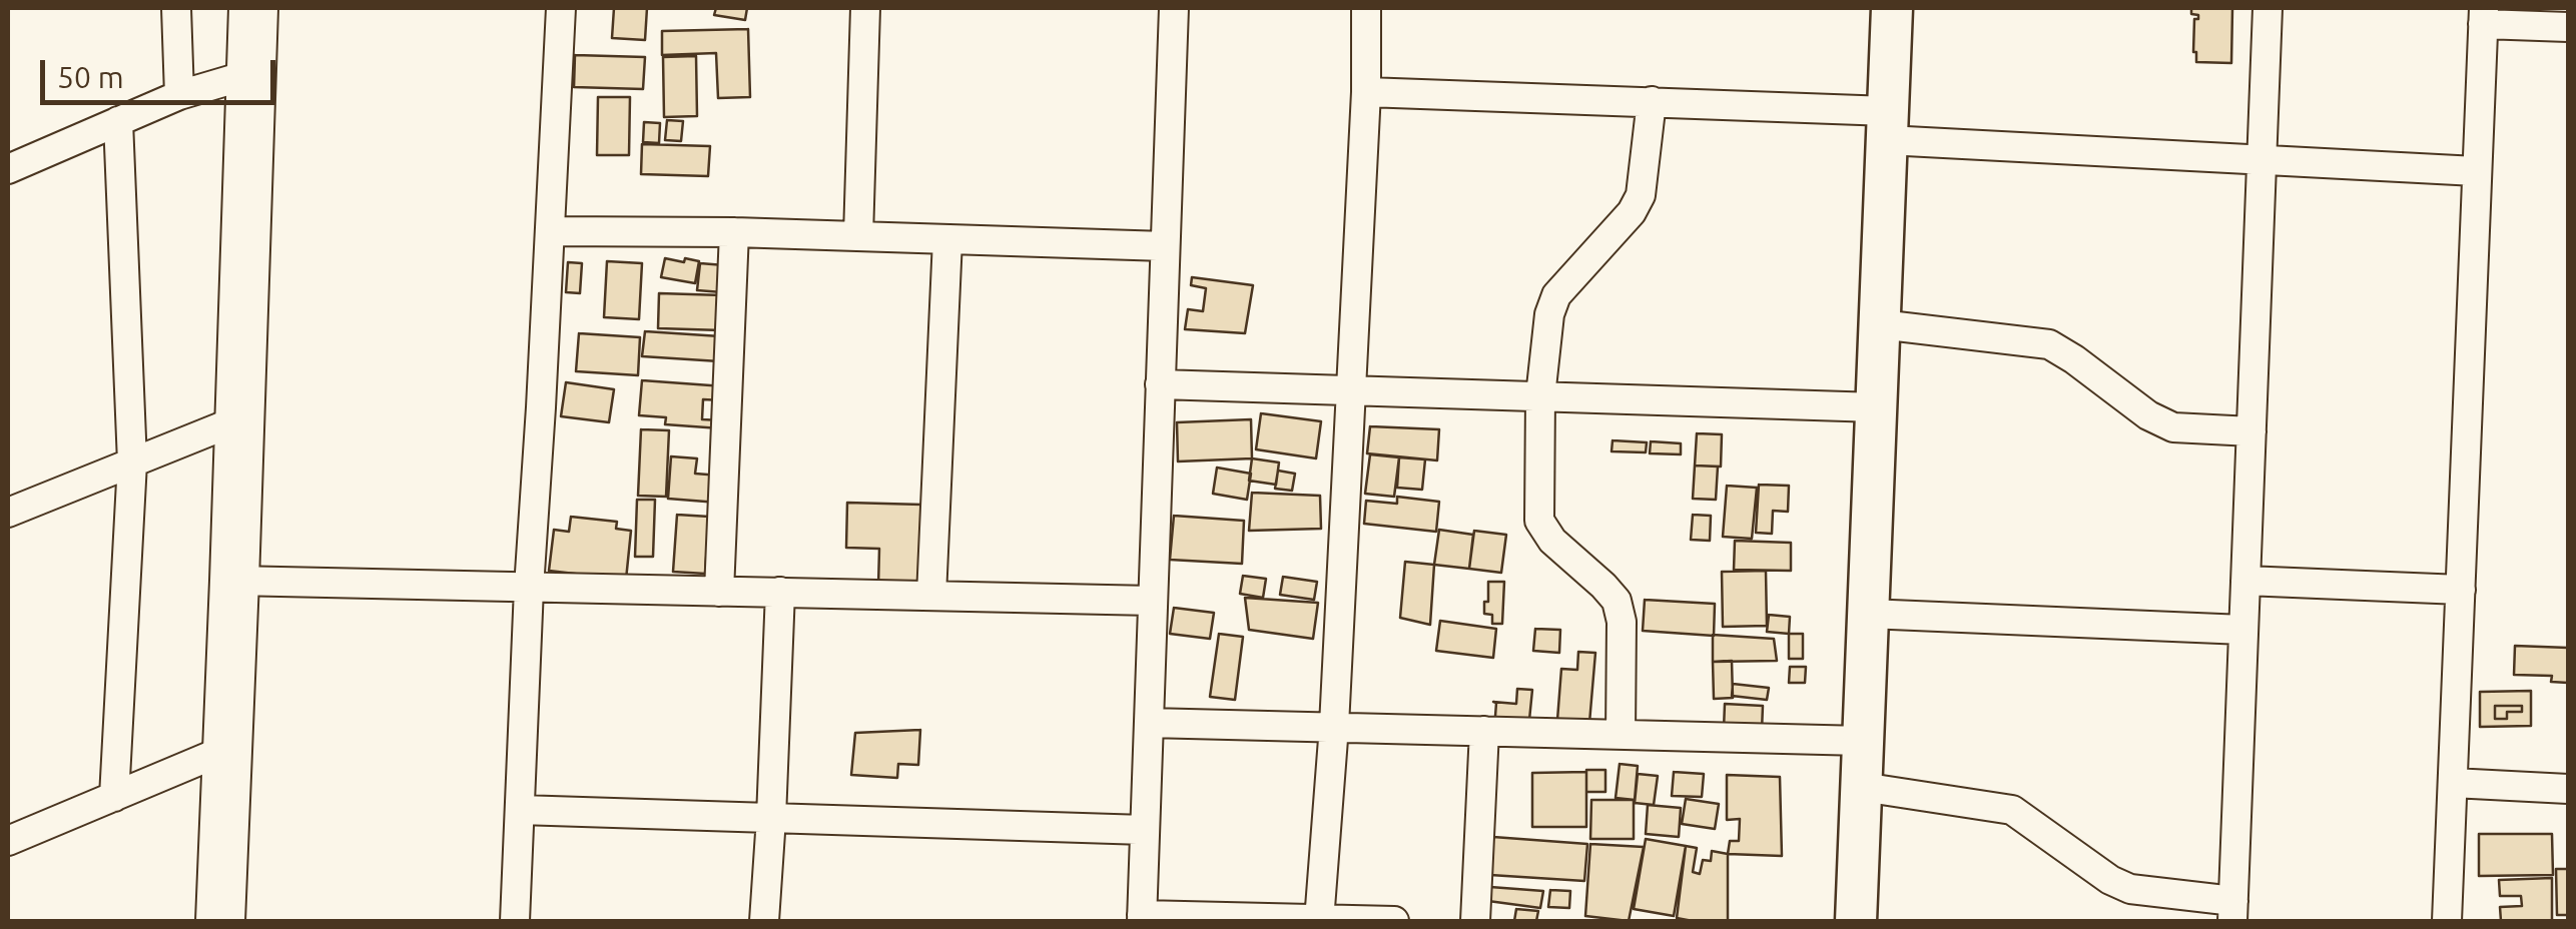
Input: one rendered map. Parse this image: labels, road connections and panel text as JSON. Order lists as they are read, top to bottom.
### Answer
{
  "scale_bar": "50 m"
}
